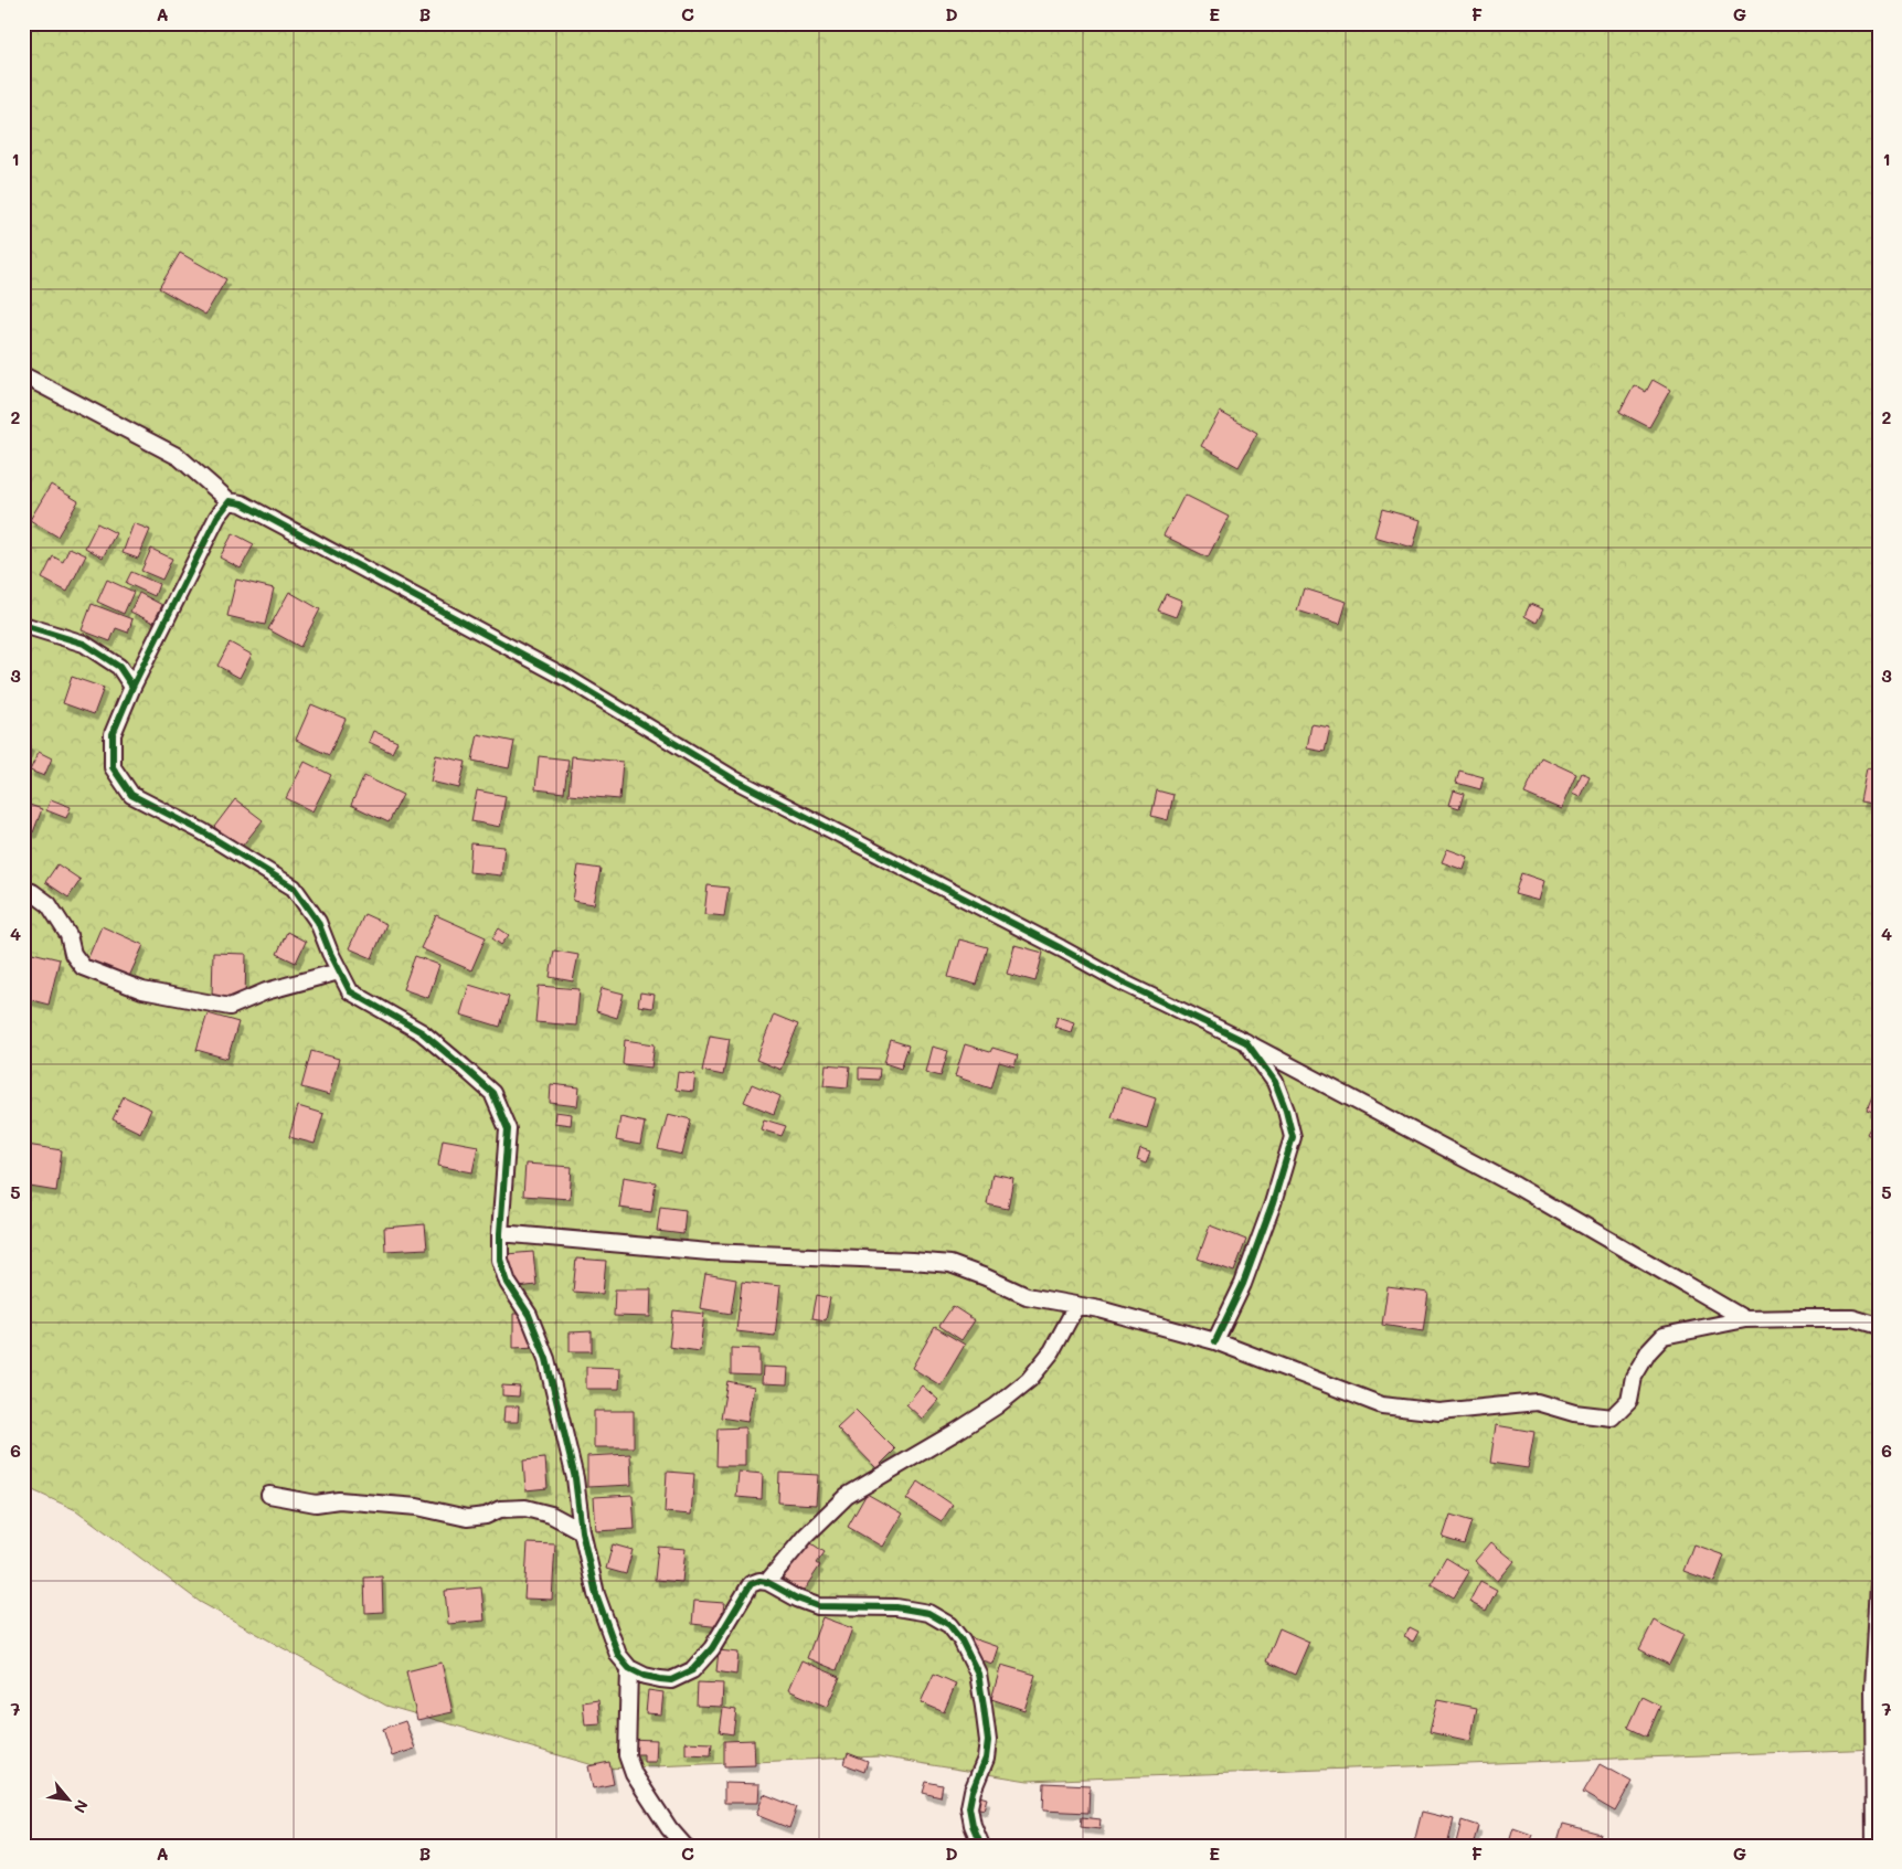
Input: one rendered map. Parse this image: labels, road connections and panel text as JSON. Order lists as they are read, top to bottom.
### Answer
{
  "north": "bottom right",
  "grid": {
    "columns": [
      "A",
      "B",
      "C",
      "D",
      "E",
      "F",
      "G"
    ],
    "rows": [
      "1",
      "2",
      "3",
      "4",
      "5",
      "6",
      "7"
    ]
  }
}
